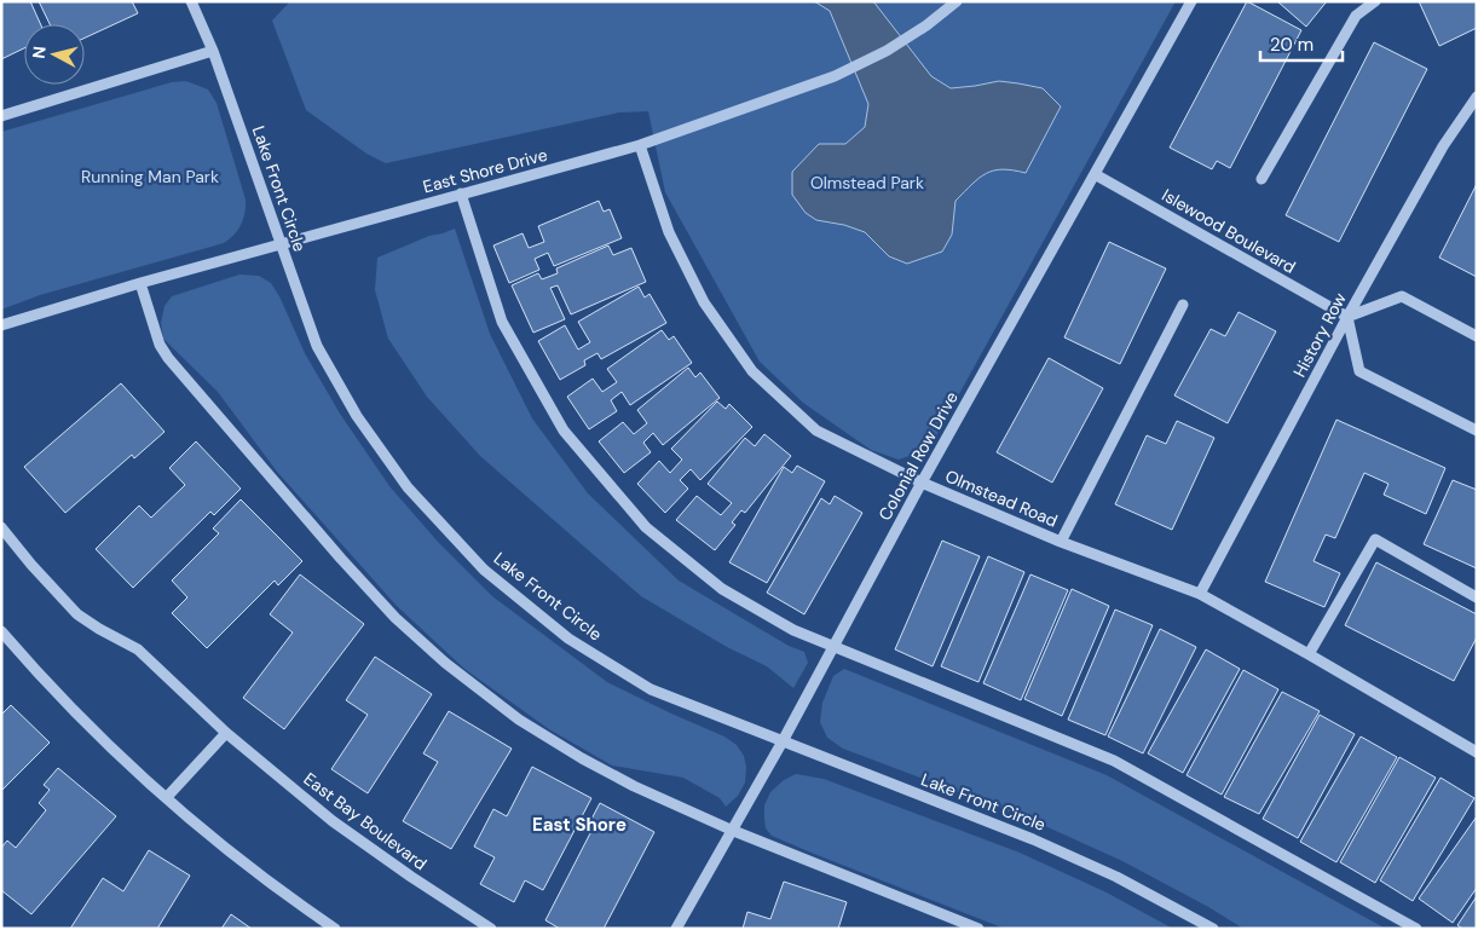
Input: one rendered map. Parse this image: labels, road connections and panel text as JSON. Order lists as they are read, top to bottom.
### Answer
{
  "streets": {
    "street": [
      "East Shore Drive",
      "Lake Front Circle",
      "Islewood Boulevard",
      "History Row",
      "Colonial Row Drive",
      "Olmstead Road",
      "East Bay Boulevard"
    ]
  },
  "crossings": [
    ["East Shore Drive", "Lake Front Circle"],
    ["East Shore Drive", "Olmstead Road"],
    ["Lake Front Circle", "Colonial Row Drive"],
    ["Islewood Boulevard", "History Row"],
    ["Islewood Boulevard", "Colonial Row Drive"],
    ["History Row", "Olmstead Road"],
    ["Colonial Row Drive", "Olmstead Road"]
  ],
  "districts": ["East Shore"],
  "parks": ["Running Man Park", "Olmstead Park"],
  "scale_bar": "20 m",
  "north": "left"
}
